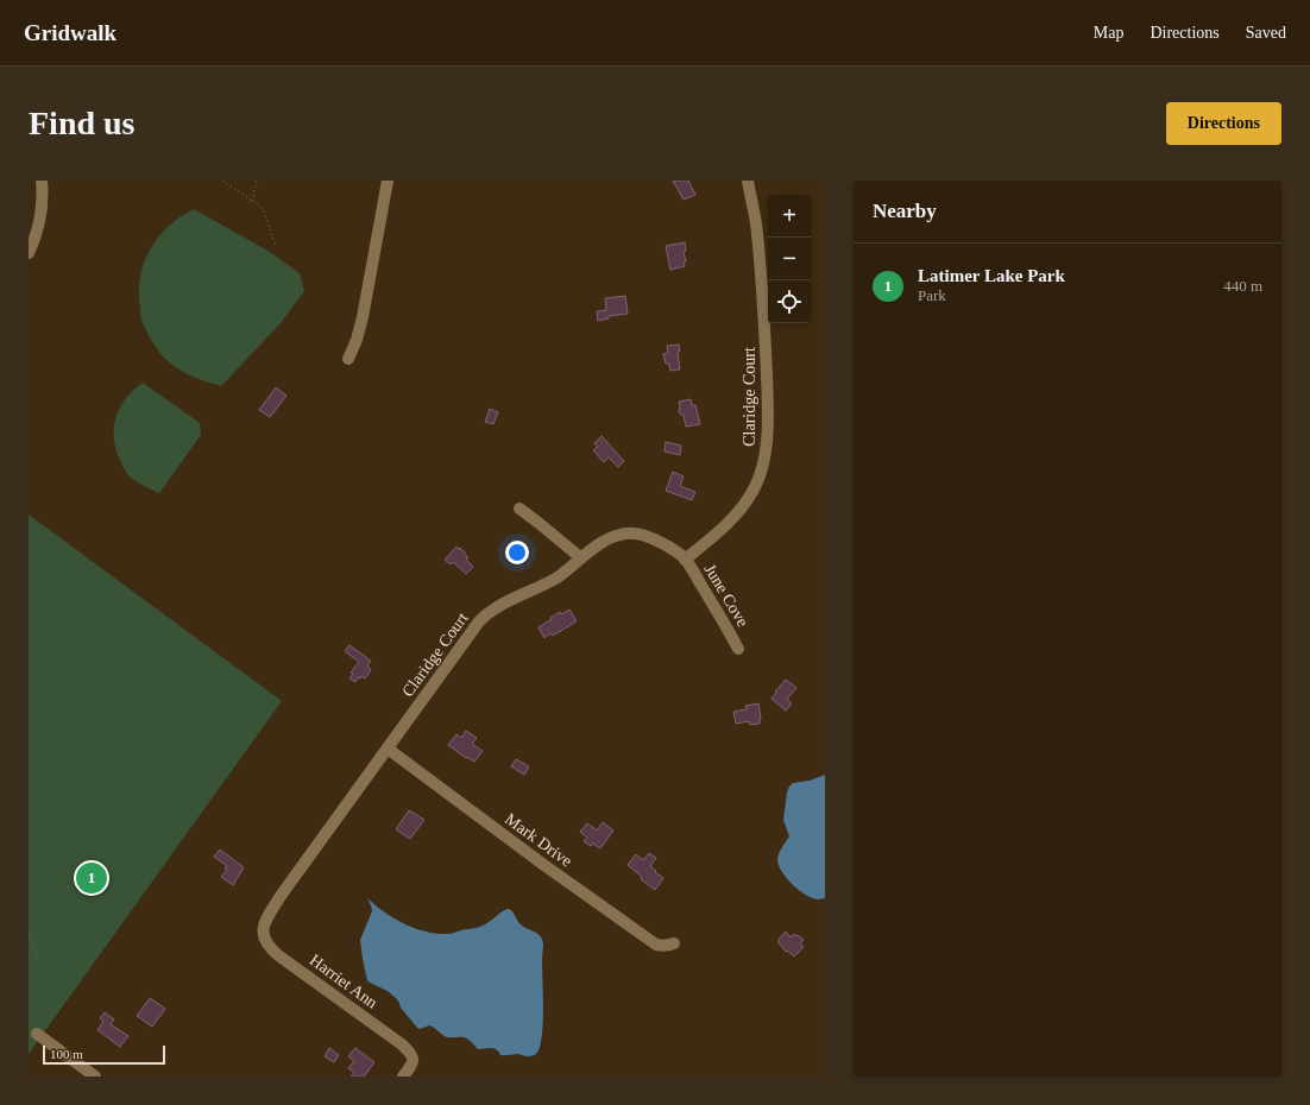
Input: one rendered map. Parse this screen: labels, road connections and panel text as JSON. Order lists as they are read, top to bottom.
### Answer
{
  "streets": {
    "street": [
      "Claridge Court",
      "June Cove",
      "Mark Drive",
      "Harriet Ann"
    ]
  },
  "crossings": [
    ["Claridge Court", "June Cove"],
    ["Claridge Court", "Mark Drive"],
    ["Claridge Court", "Harriet Ann"]
  ],
  "scale_bar": "100 m",
  "page": {
    "header": "Gridwalk",
    "nav": ["Map", "Directions", "Saved"],
    "buttons": "Directions",
    "title": "Find us",
    "heading": "Nearby",
    "map_buttons": ["+", "−"],
    "list": [
      {
        "mark": "1",
        "name": "Latimer Lake Park",
        "note": "Park",
        "value": "440 m"
      }
    ],
    "pins": "1",
    "scale": "100 m"
  }
}
